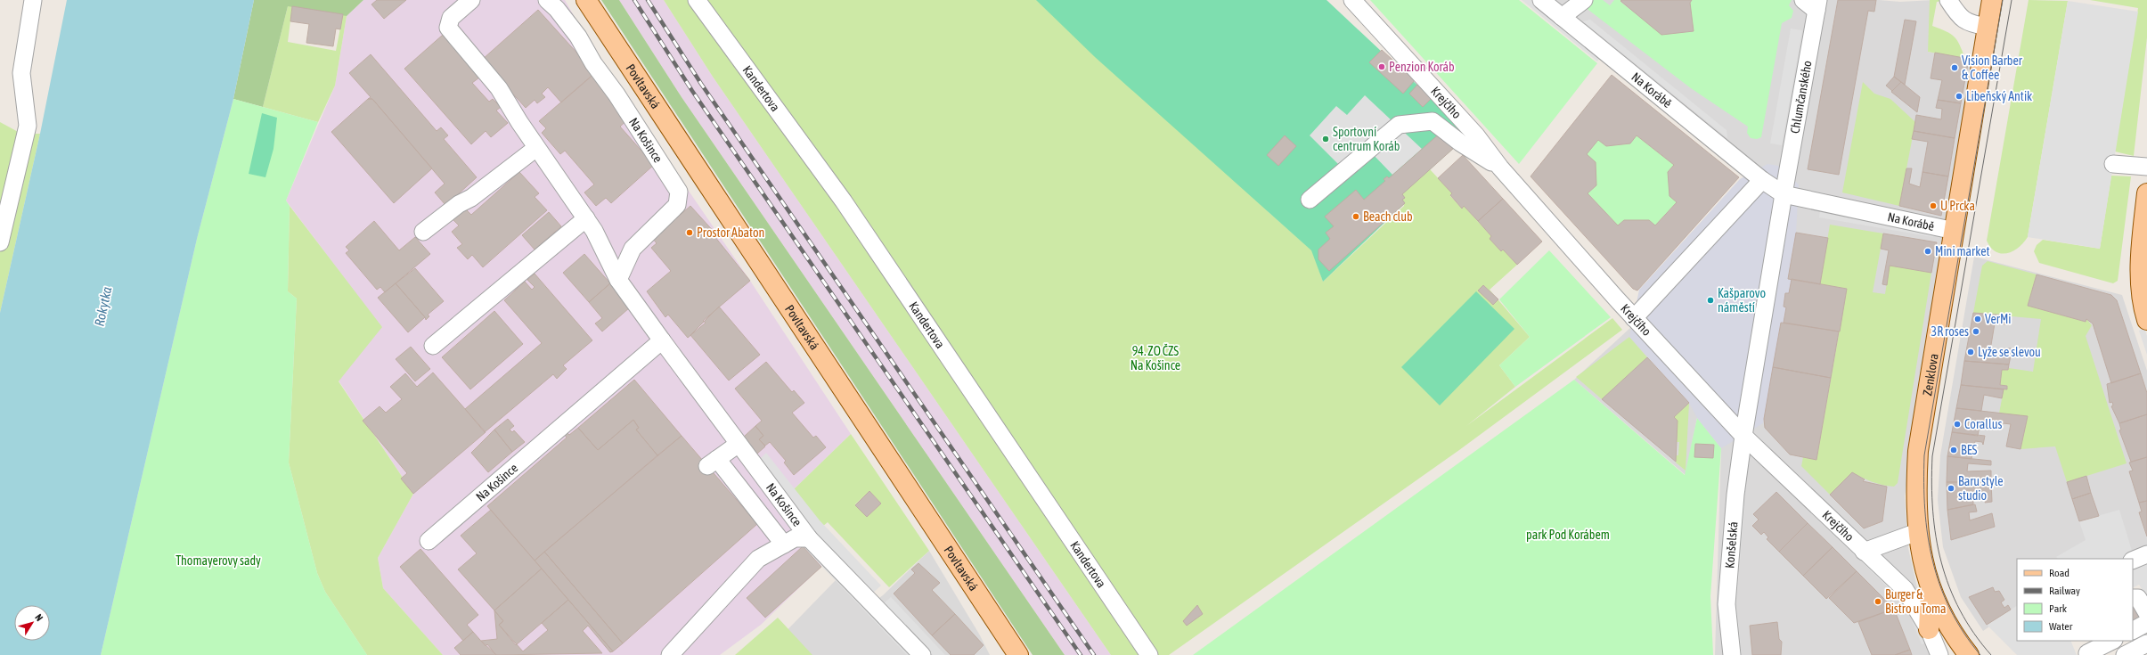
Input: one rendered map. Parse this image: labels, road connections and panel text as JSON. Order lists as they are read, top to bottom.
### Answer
{
  "streets": {
    "main road": ["Povltavská", "Zenklova"],
    "street": [
      "Kandertova",
      "Na Korábě",
      "Chlumčanského",
      "Krejčího",
      "Na Košince",
      "Konšelská"
    ]
  },
  "crossings": [
    ["Na Korábě", "Chlumčanského"],
    ["Na Korábě", "Zenklova"],
    ["Krejčího", "Konšelská"]
  ],
  "water": ["Rokytka"],
  "parks": ["94. ZO ČZS Na Košince", "park Pod Korábem", "Thomayerovy sady"],
  "places": [
    "Penzion Koráb",
    "Vision Barber & Coffee",
    "Libeňský Antik",
    "Sportovní centrum Koráb",
    "U Prcka",
    "Beach club",
    "Prostor Abaton",
    "Mini market",
    "Kašparovo náměstí",
    "VerMi",
    "3R roses",
    "Lyže se slevou",
    "Corallus",
    "BES",
    "Baru style studio",
    "Burger & Bistro u Toma"
  ],
  "legend": [
    "Road",
    "Railway",
    "Park",
    "Water"
  ],
  "north": "top right"
}
